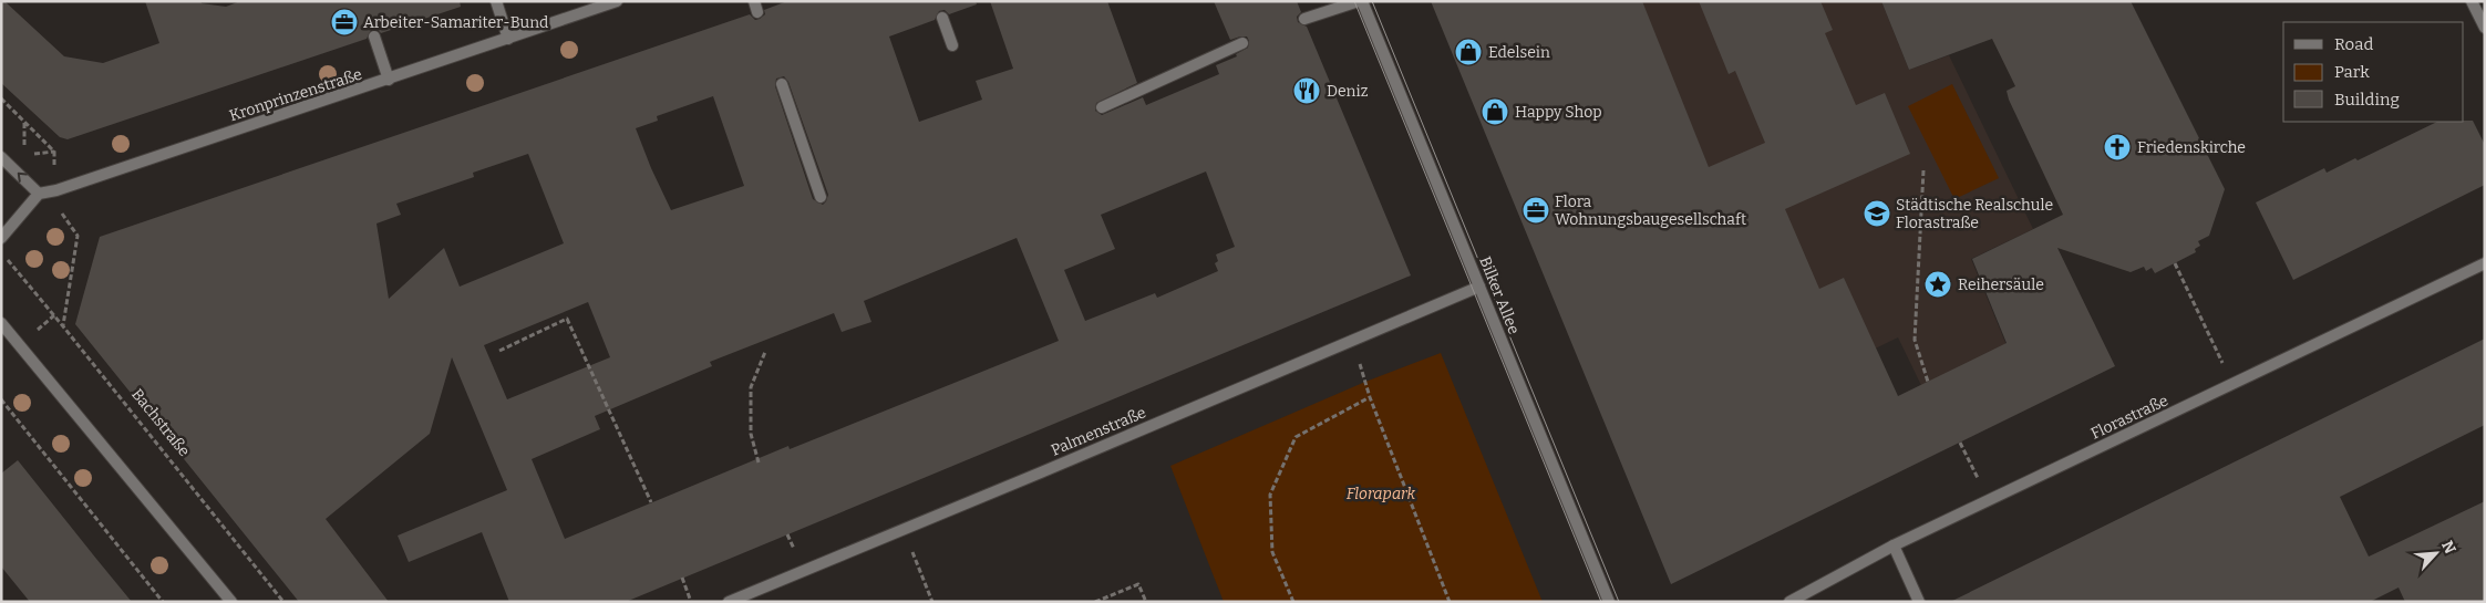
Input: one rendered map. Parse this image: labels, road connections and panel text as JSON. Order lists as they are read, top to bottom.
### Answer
{
  "streets": {
    "street": [
      "Kronprinzenstraße",
      "Bilker Allee",
      "Florastraße",
      "Palmenstraße"
    ],
    "path": ["Bachstraße"]
  },
  "crossings": [
    ["Bilker Allee", "Palmenstraße"]
  ],
  "parks": ["Florapark"],
  "places": {
    "office": ["Arbeiter-Samariter-Bund", "Flora Wohnungsbaugesellschaft"],
    "shop": ["Edelsein", "Happy Shop"],
    "restaurant": ["Deniz"],
    "church": ["Friedenskirche"],
    "school or university": ["Städtische Realschule Florastraße"],
    "place": ["Reihersäule"]
  },
  "legend": ["Road", "Park", "Building"],
  "north": "top right"
}
